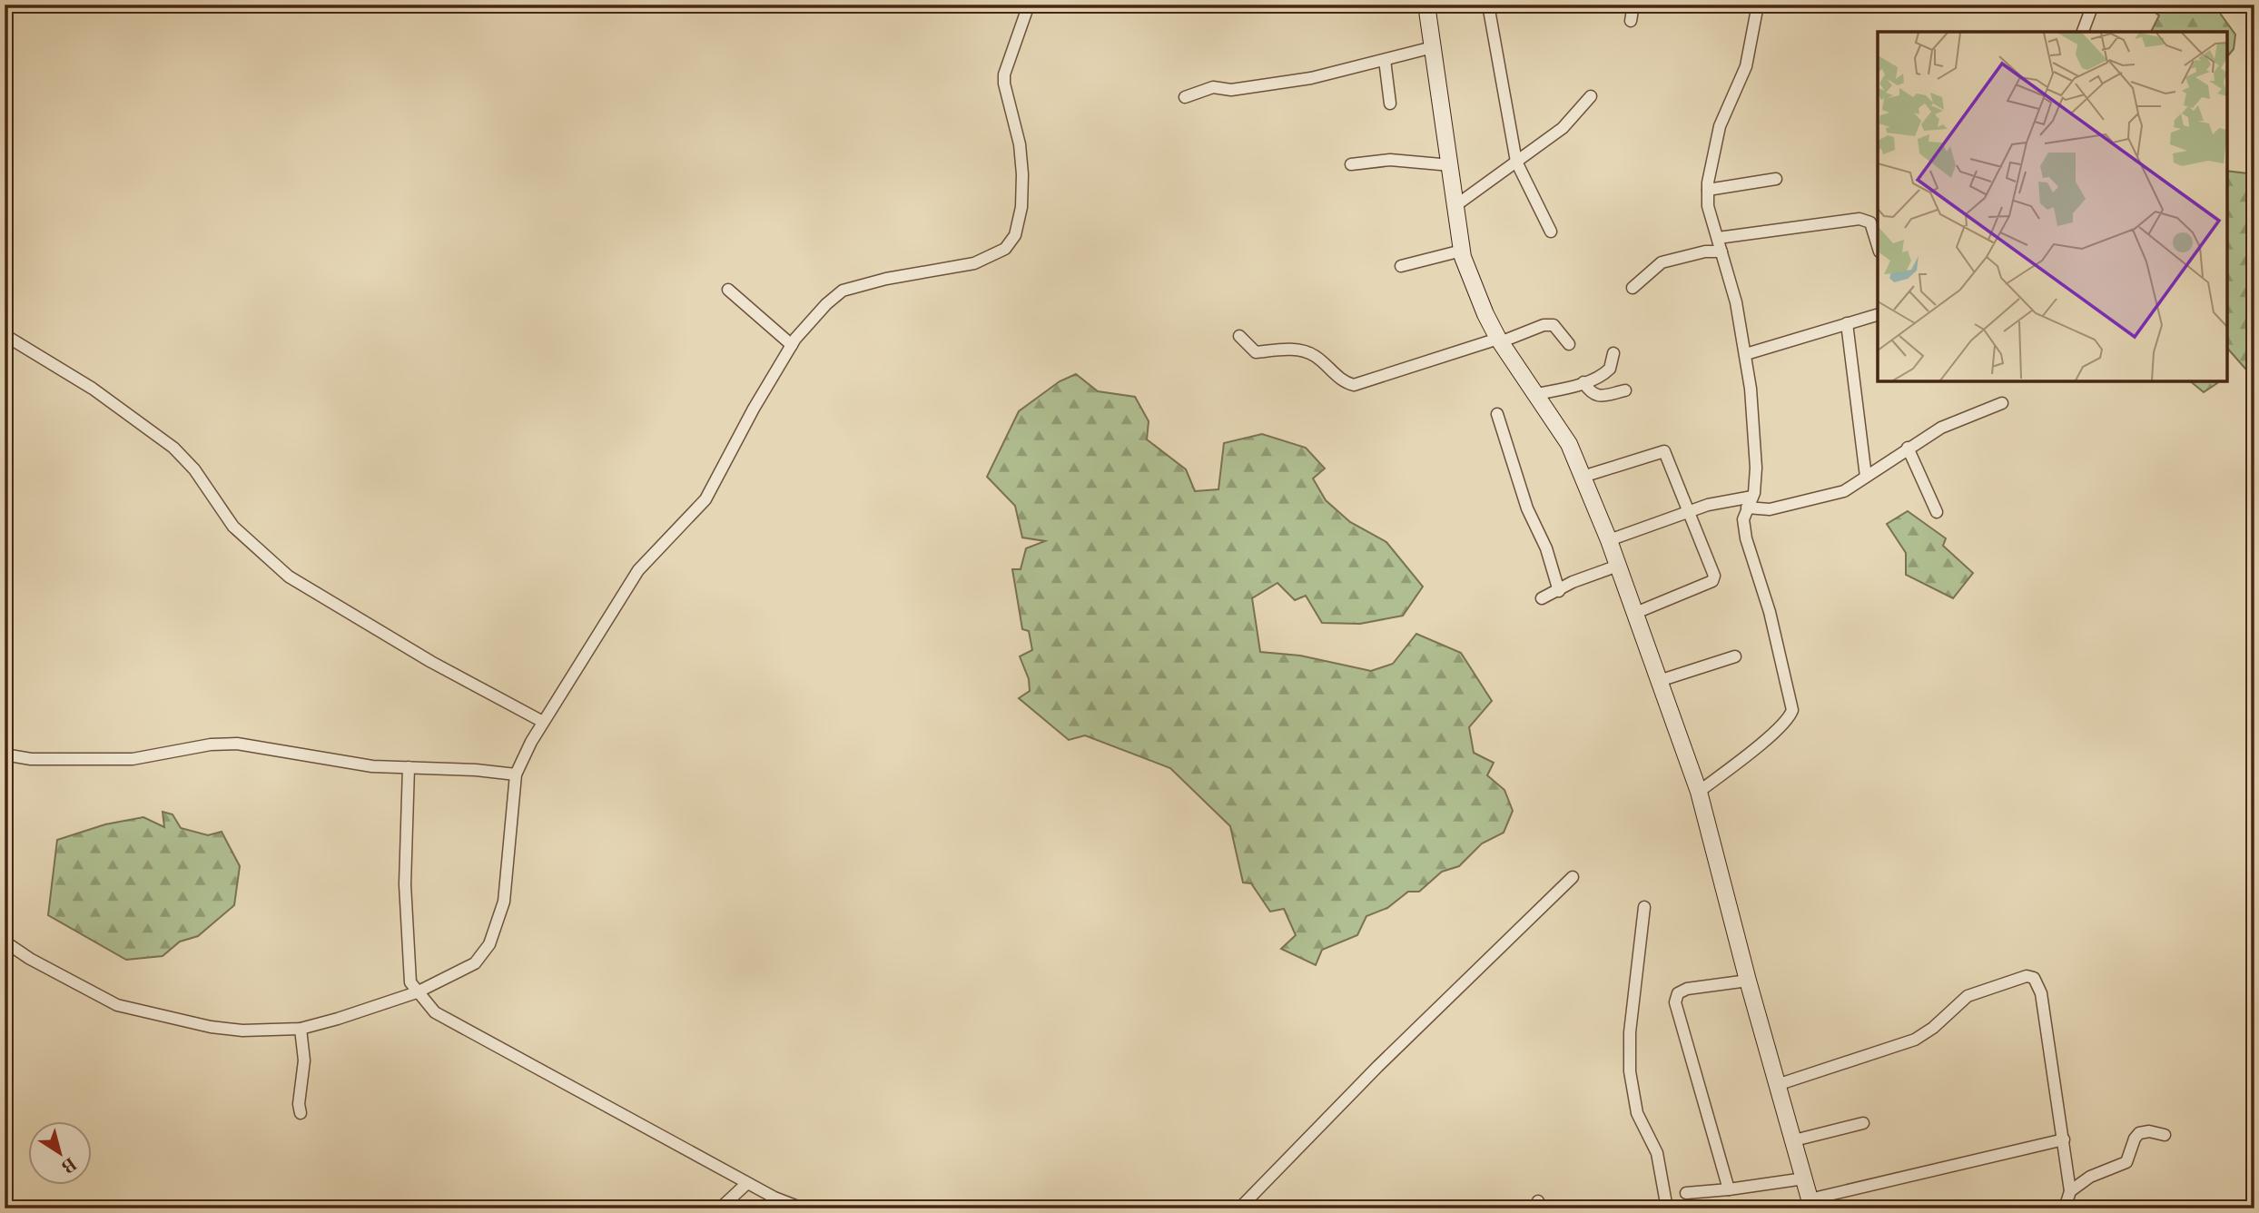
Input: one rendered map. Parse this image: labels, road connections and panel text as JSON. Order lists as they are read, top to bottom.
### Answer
{
  "north": "bottom right"
}
